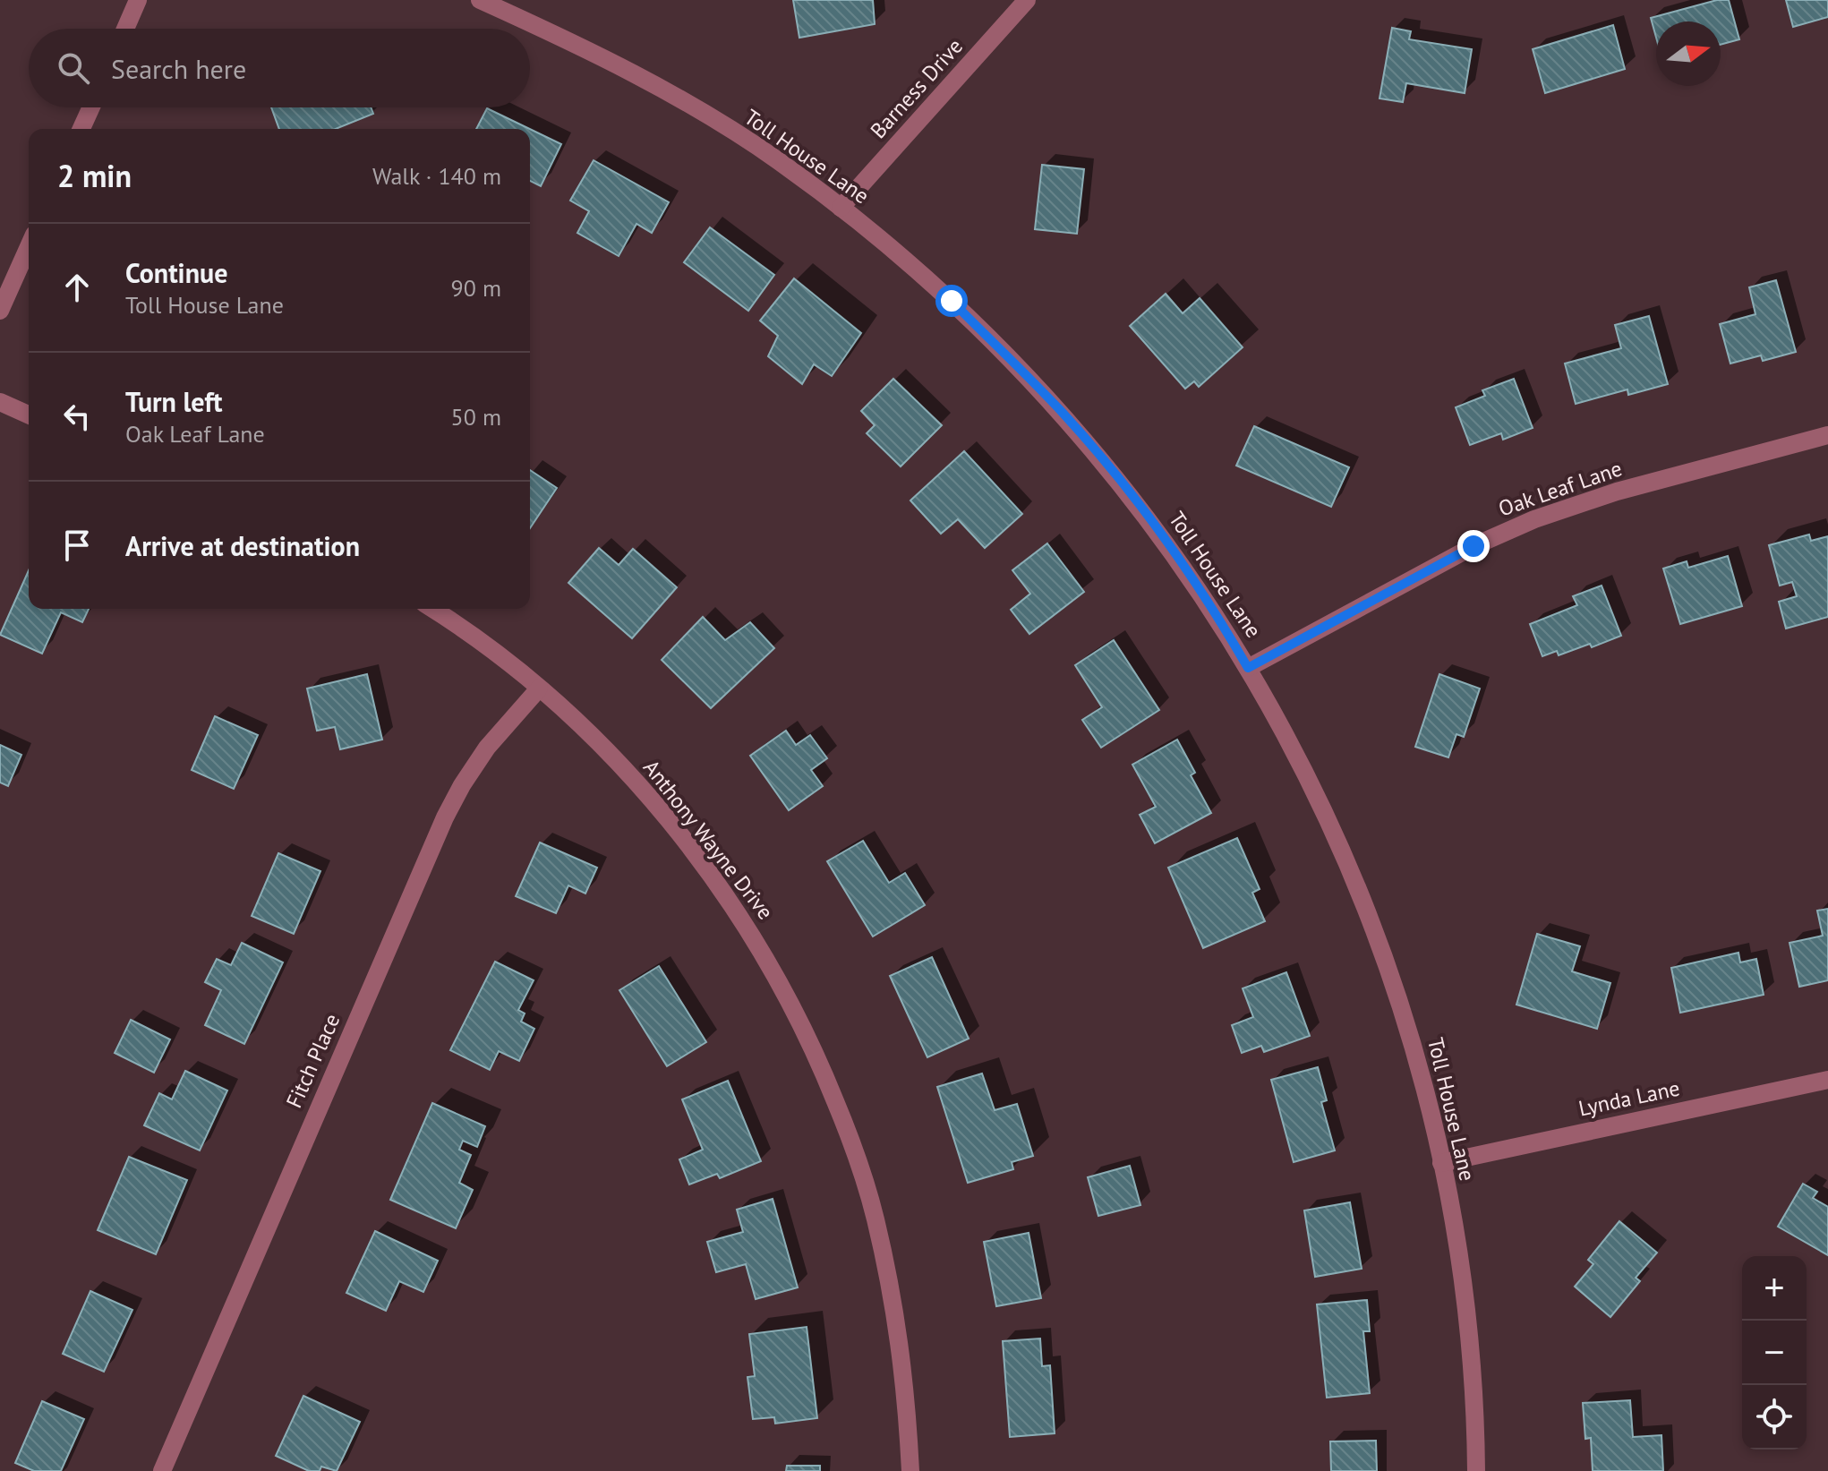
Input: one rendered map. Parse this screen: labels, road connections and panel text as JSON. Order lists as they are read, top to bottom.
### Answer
{
  "streets": {
    "street": [
      "Barness Drive",
      "Toll House Lane",
      "Oak Leaf Lane",
      "Anthony Wayne Drive",
      "Fitch Place",
      "Lynda Lane"
    ]
  },
  "crossings": [
    ["Barness Drive", "Toll House Lane"],
    ["Toll House Lane", "Oak Leaf Lane"],
    ["Toll House Lane", "Lynda Lane"],
    ["Anthony Wayne Drive", "Fitch Place"]
  ],
  "north": "right",
  "page": {
    "search": "Search here",
    "heading": ["2 min", "Walk · 140 m"],
    "list": [
      ["Continue", "Toll House Lane", "90 m"],
      ["Turn left", "Oak Leaf Lane", "50 m"],
      "Arrive at destination"
    ],
    "map_buttons": ["+", "−"]
  }
}
